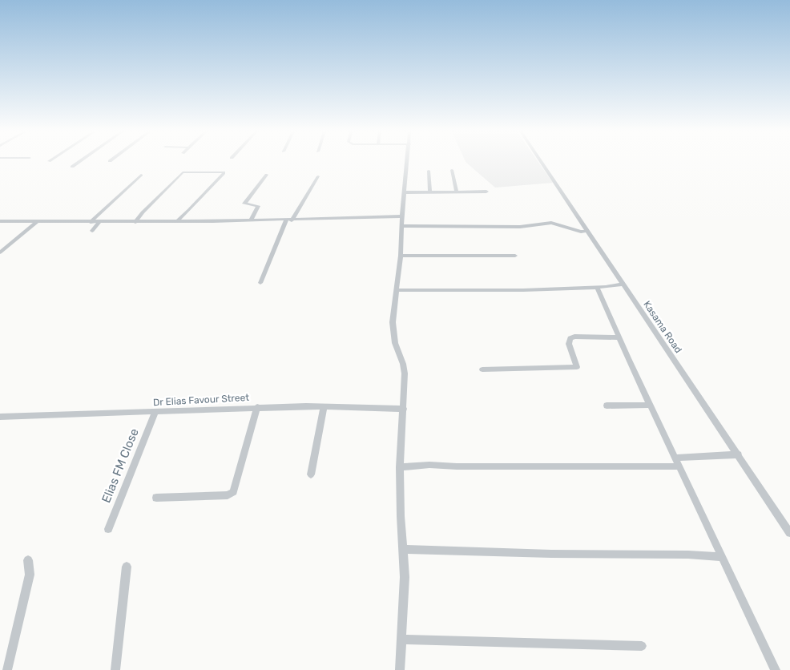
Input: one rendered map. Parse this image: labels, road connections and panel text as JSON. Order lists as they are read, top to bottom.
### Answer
{
  "streets": {
    "street": ["Kasama Road", "Dr Elias Favour Street", "Elias FM Close"]
  },
  "crossings": [
    ["Dr Elias Favour Street", "Elias FM Close"]
  ]
}
